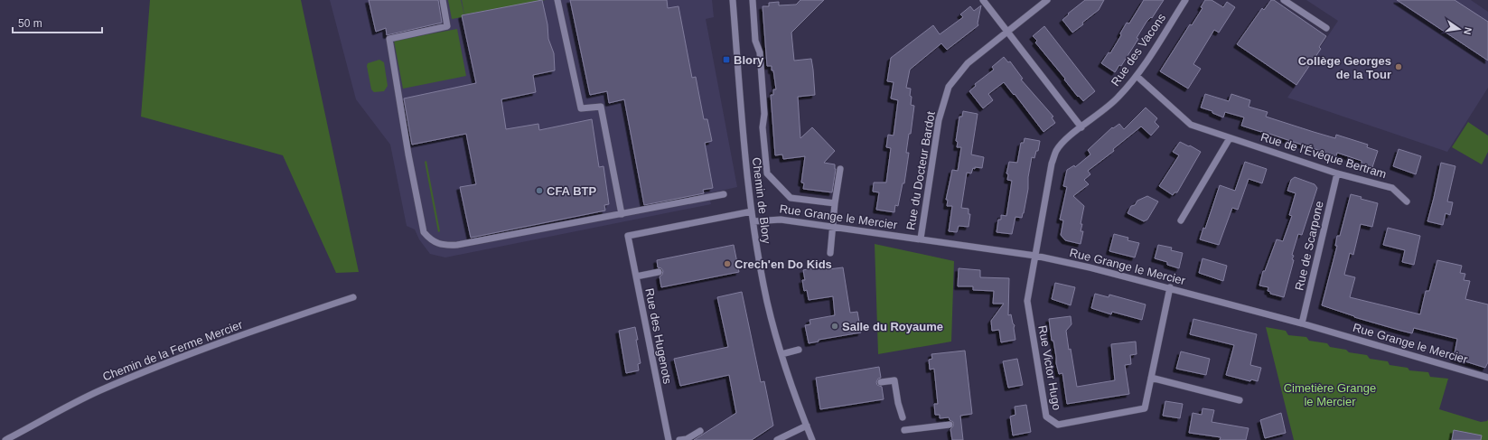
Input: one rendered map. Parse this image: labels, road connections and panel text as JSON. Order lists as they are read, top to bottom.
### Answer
{
  "streets": {
    "street": [
      "Rue des Vacons",
      "Rue de l'Évêque Bertram",
      "Rue du Docteur Bardot",
      "Chemin de Blory",
      "Rue Grange le Mercier",
      "Rue de Scarpone",
      "Rue des Hugenots",
      "Chemin de la Ferme Mercier",
      "Rue Victor Hugo"
    ]
  },
  "crossings": [
    ["Rue des Vacons", "Rue de l'Évêque Bertram"],
    ["Rue des Vacons", "Rue Grange le Mercier"],
    ["Rue des Vacons", "Rue Victor Hugo"],
    ["Rue de l'Évêque Bertram", "Rue de Scarpone"],
    ["Rue du Docteur Bardot", "Rue Grange le Mercier"],
    ["Chemin de Blory", "Rue Grange le Mercier"],
    ["Chemin de Blory", "Rue des Hugenots"],
    ["Rue Grange le Mercier", "Rue de Scarpone"],
    ["Rue Grange le Mercier", "Rue Victor Hugo"]
  ],
  "parks": ["Cimetière Grange le Mercier"],
  "places": {
    "transit": ["Blory"],
    "other": [
      "Collège Georges de la Tour",
      "CFA BTP",
      "Crech'en Do Kids",
      "Salle du Royaume"
    ]
  },
  "scale_bar": "50 m",
  "north": "right"
}
